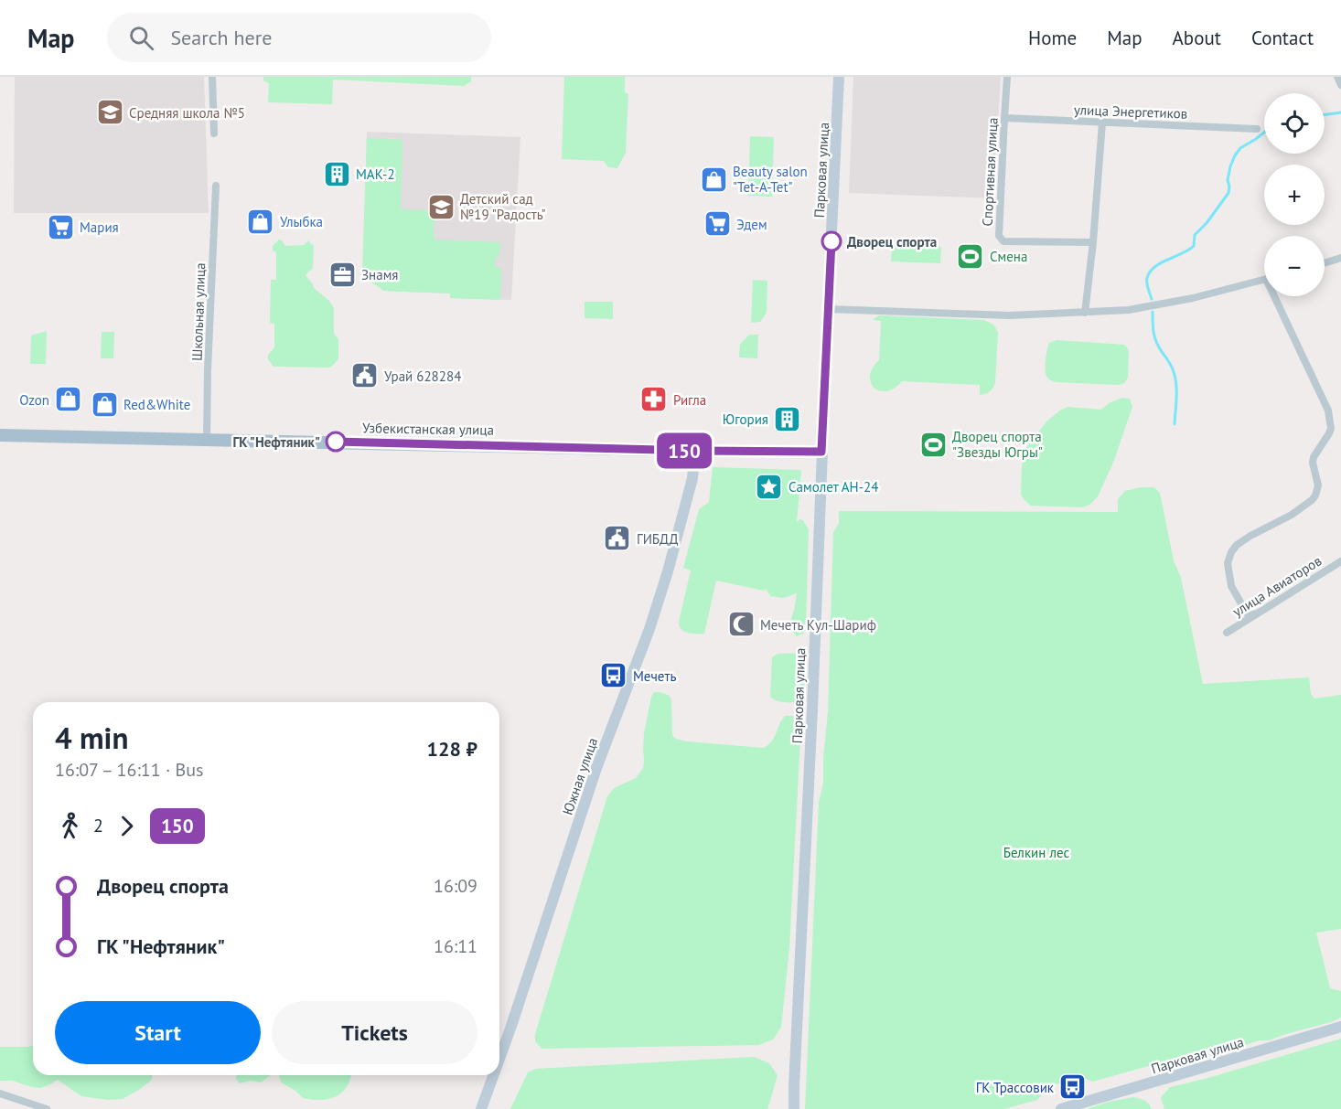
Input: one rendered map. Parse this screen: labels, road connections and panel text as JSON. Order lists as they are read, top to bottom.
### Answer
{
  "streets": {
    "main road": ["Парковая улица", "Узбекистанская улица", "Южная улица"],
    "street": [
      "улица Энергетиков",
      "Спортивная улица",
      "Школьная улица",
      "улица Авиаторов"
    ]
  },
  "crossings": [
    ["улица Энергетиков", "Спортивная улица"],
    ["Парковая улица", "Узбекистанская улица"],
    ["Школьная улица", "Узбекистанская улица"],
    ["Узбекистанская улица", "Южная улица"]
  ],
  "parks": ["Белкин лес"],
  "places": {
    "school or university": ["Средняя школа №5", "Детский сад №19 \"Радость\""],
    "building": ["МАК-2", "Югория"],
    "shop": [
      "Beauty salon \"Tet-A-Tet\"",
      "Улыбка",
      "Ozon",
      "Red&White"
    ],
    "supermarket": ["Эдем", "Мария"],
    "other": ["Дворец спорта", "ГК \"Нефтяник\""],
    "sports": ["Смена", "Дворец спорта \"Звезды Югры\""],
    "office": ["Знамя"],
    "public building": ["Урай 628284", "ГИБДД"],
    "pharmacy": ["Ригла"],
    "place": ["Самолет АН-24"],
    "mosque": ["Мечеть Кул-Шариф"],
    "bus stop": ["Мечеть", "ГК Трассовик"]
  },
  "lines": ["bus line 150"],
  "page": {
    "header": "Map",
    "search": "Search here",
    "nav": [
      "Home",
      "Map",
      "About",
      "Contact"
    ],
    "on_map": "150",
    "map_buttons": ["+", "−"],
    "heading": ["4 min", "16:07 – 16:11 · Bus", "128 ₽"],
    "legs": ["2", "150"],
    "list": [
      {
        "name": "Дворец спорта",
        "value": "16:09"
      },
      {
        "name": "ГК \"Нефтяник\"",
        "value": "16:11"
      }
    ],
    "buttons": ["Start", "Tickets"]
  }
}
